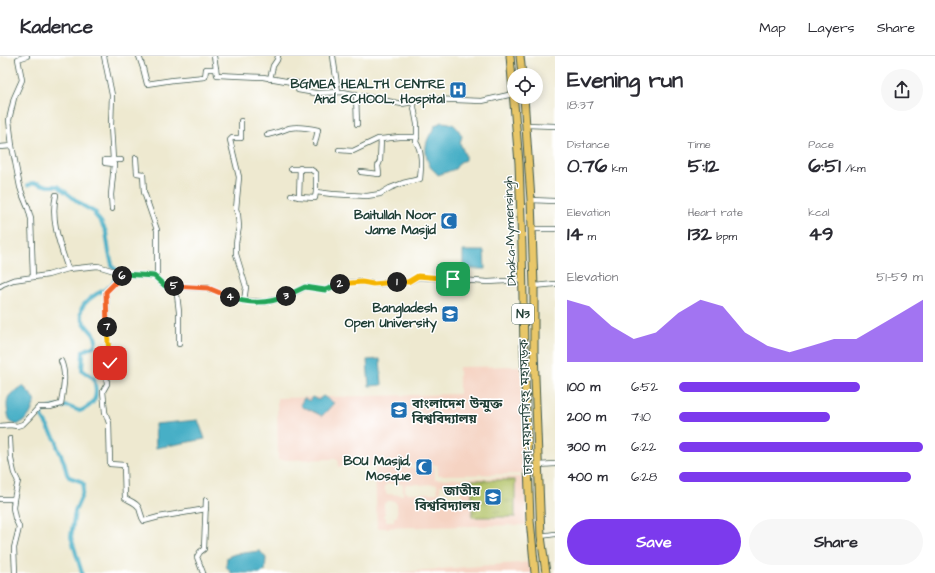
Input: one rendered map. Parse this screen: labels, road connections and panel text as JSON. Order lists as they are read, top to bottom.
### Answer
{
  "streets": {
    "highway": ["Dhaka-Mymensingh", "N3", "ঢাকা-ময়মনসিংহ মহাসড়ক"]
  },
  "places": {
    "hospital": ["BGMEA HEALTH CENTRE And SCHOOL, Hospital"],
    "mosque": ["Baitullah Noor Jame Masjid", "BOU Masjid, Mosque"],
    "school or university": ["Bangladesh Open University", "বাংলাদেশ উন্মুক্ত বিশ্ববিদ্যালয়", "জাতীয় বিশ্ববিদ্যালয়"]
  },
  "page": {
    "header": "Kadence",
    "nav": ["Map", "Layers", "Share"],
    "heading": ["Evening run", "18:37"],
    "stats": [
      ["Distance", "0.76 km"],
      ["Time", "5:12"],
      ["Pace", "6:51 /km"],
      ["Elevation", "14 m"],
      ["Heart rate", "132 bpm"],
      ["kcal", "49"]
    ],
    "chart": ["Elevation", "51–59 m"],
    "pins": [
      "6",
      "1",
      "2",
      "5",
      "3",
      "4",
      "7"
    ],
    "list": [
      {
        "name": "100 m",
        "note": "6:52"
      },
      {
        "name": "200 m",
        "note": "7:10"
      },
      {
        "name": "300 m",
        "note": "6:22"
      },
      {
        "name": "400 m",
        "note": "6:28"
      }
    ],
    "buttons": ["Save", "Share"]
  }
}
